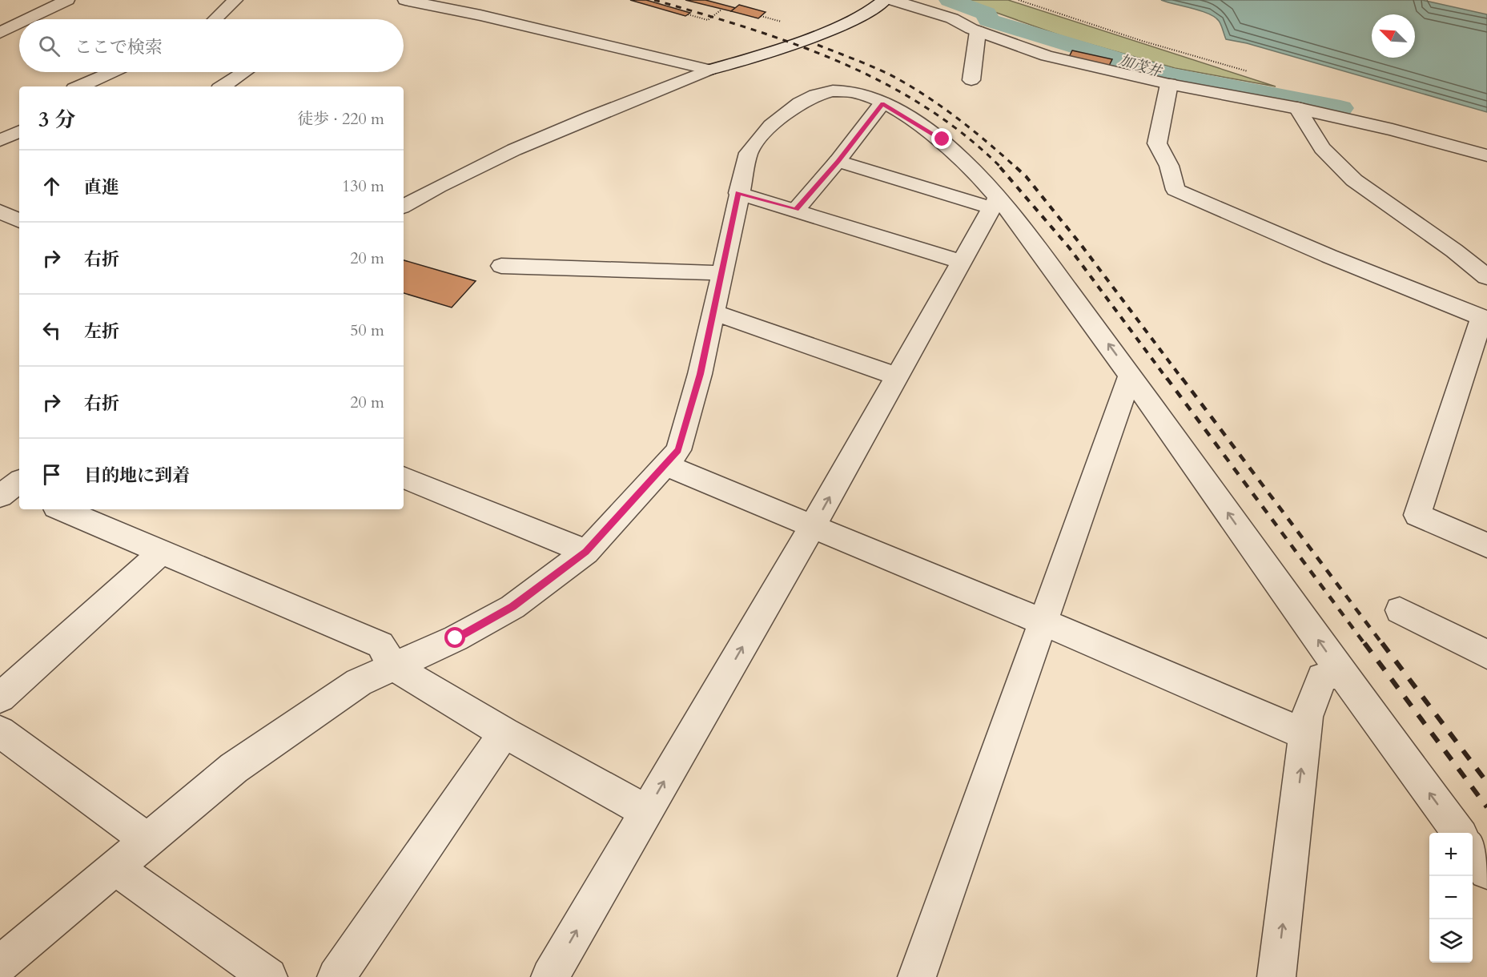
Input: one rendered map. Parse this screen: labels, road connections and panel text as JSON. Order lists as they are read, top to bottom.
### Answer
{
  "water": ["加茂井"],
  "north": "top left",
  "page": {
    "search": "ここで検索",
    "heading": ["3 分", "徒歩 · 220 m"],
    "list": [
      ["直進", "130 m"],
      ["右折", "20 m"],
      ["左折", "50 m"],
      ["右折", "20 m"],
      "目的地に到着"
    ],
    "map_buttons": ["+", "−"]
  }
}
